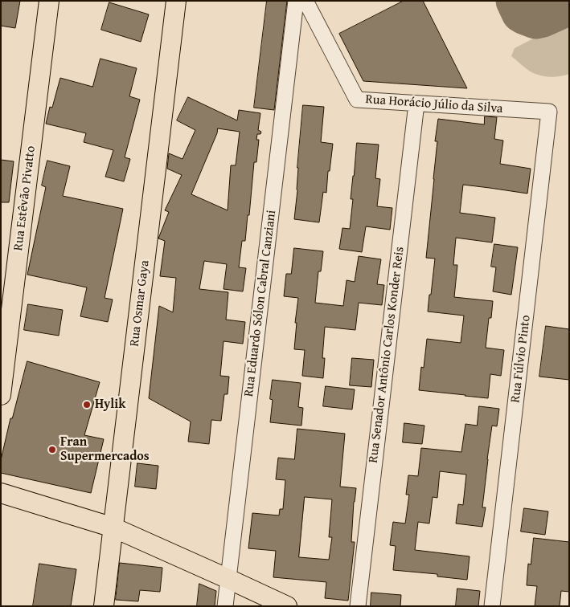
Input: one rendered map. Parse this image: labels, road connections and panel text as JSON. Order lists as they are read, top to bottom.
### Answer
{
  "streets": {
    "main road": ["Rua Estêvão Pivatto", "Rua Osmar Gaya"],
    "street": [
      "Rua Horácio Júlio da Silva",
      "Rua Eduardo Sólon Cabral Canziani",
      "Rua Senador Antônio Carlos Konder Reis",
      "Rua Fúlvio Pinto"
    ]
  },
  "crossings": [
    ["Rua Horácio Júlio da Silva", "Rua Senador Antônio Carlos Konder Reis"],
    ["Rua Horácio Júlio da Silva", "Rua Fúlvio Pinto"]
  ],
  "places": ["Hylik", "Fran Supermercados"]
}
